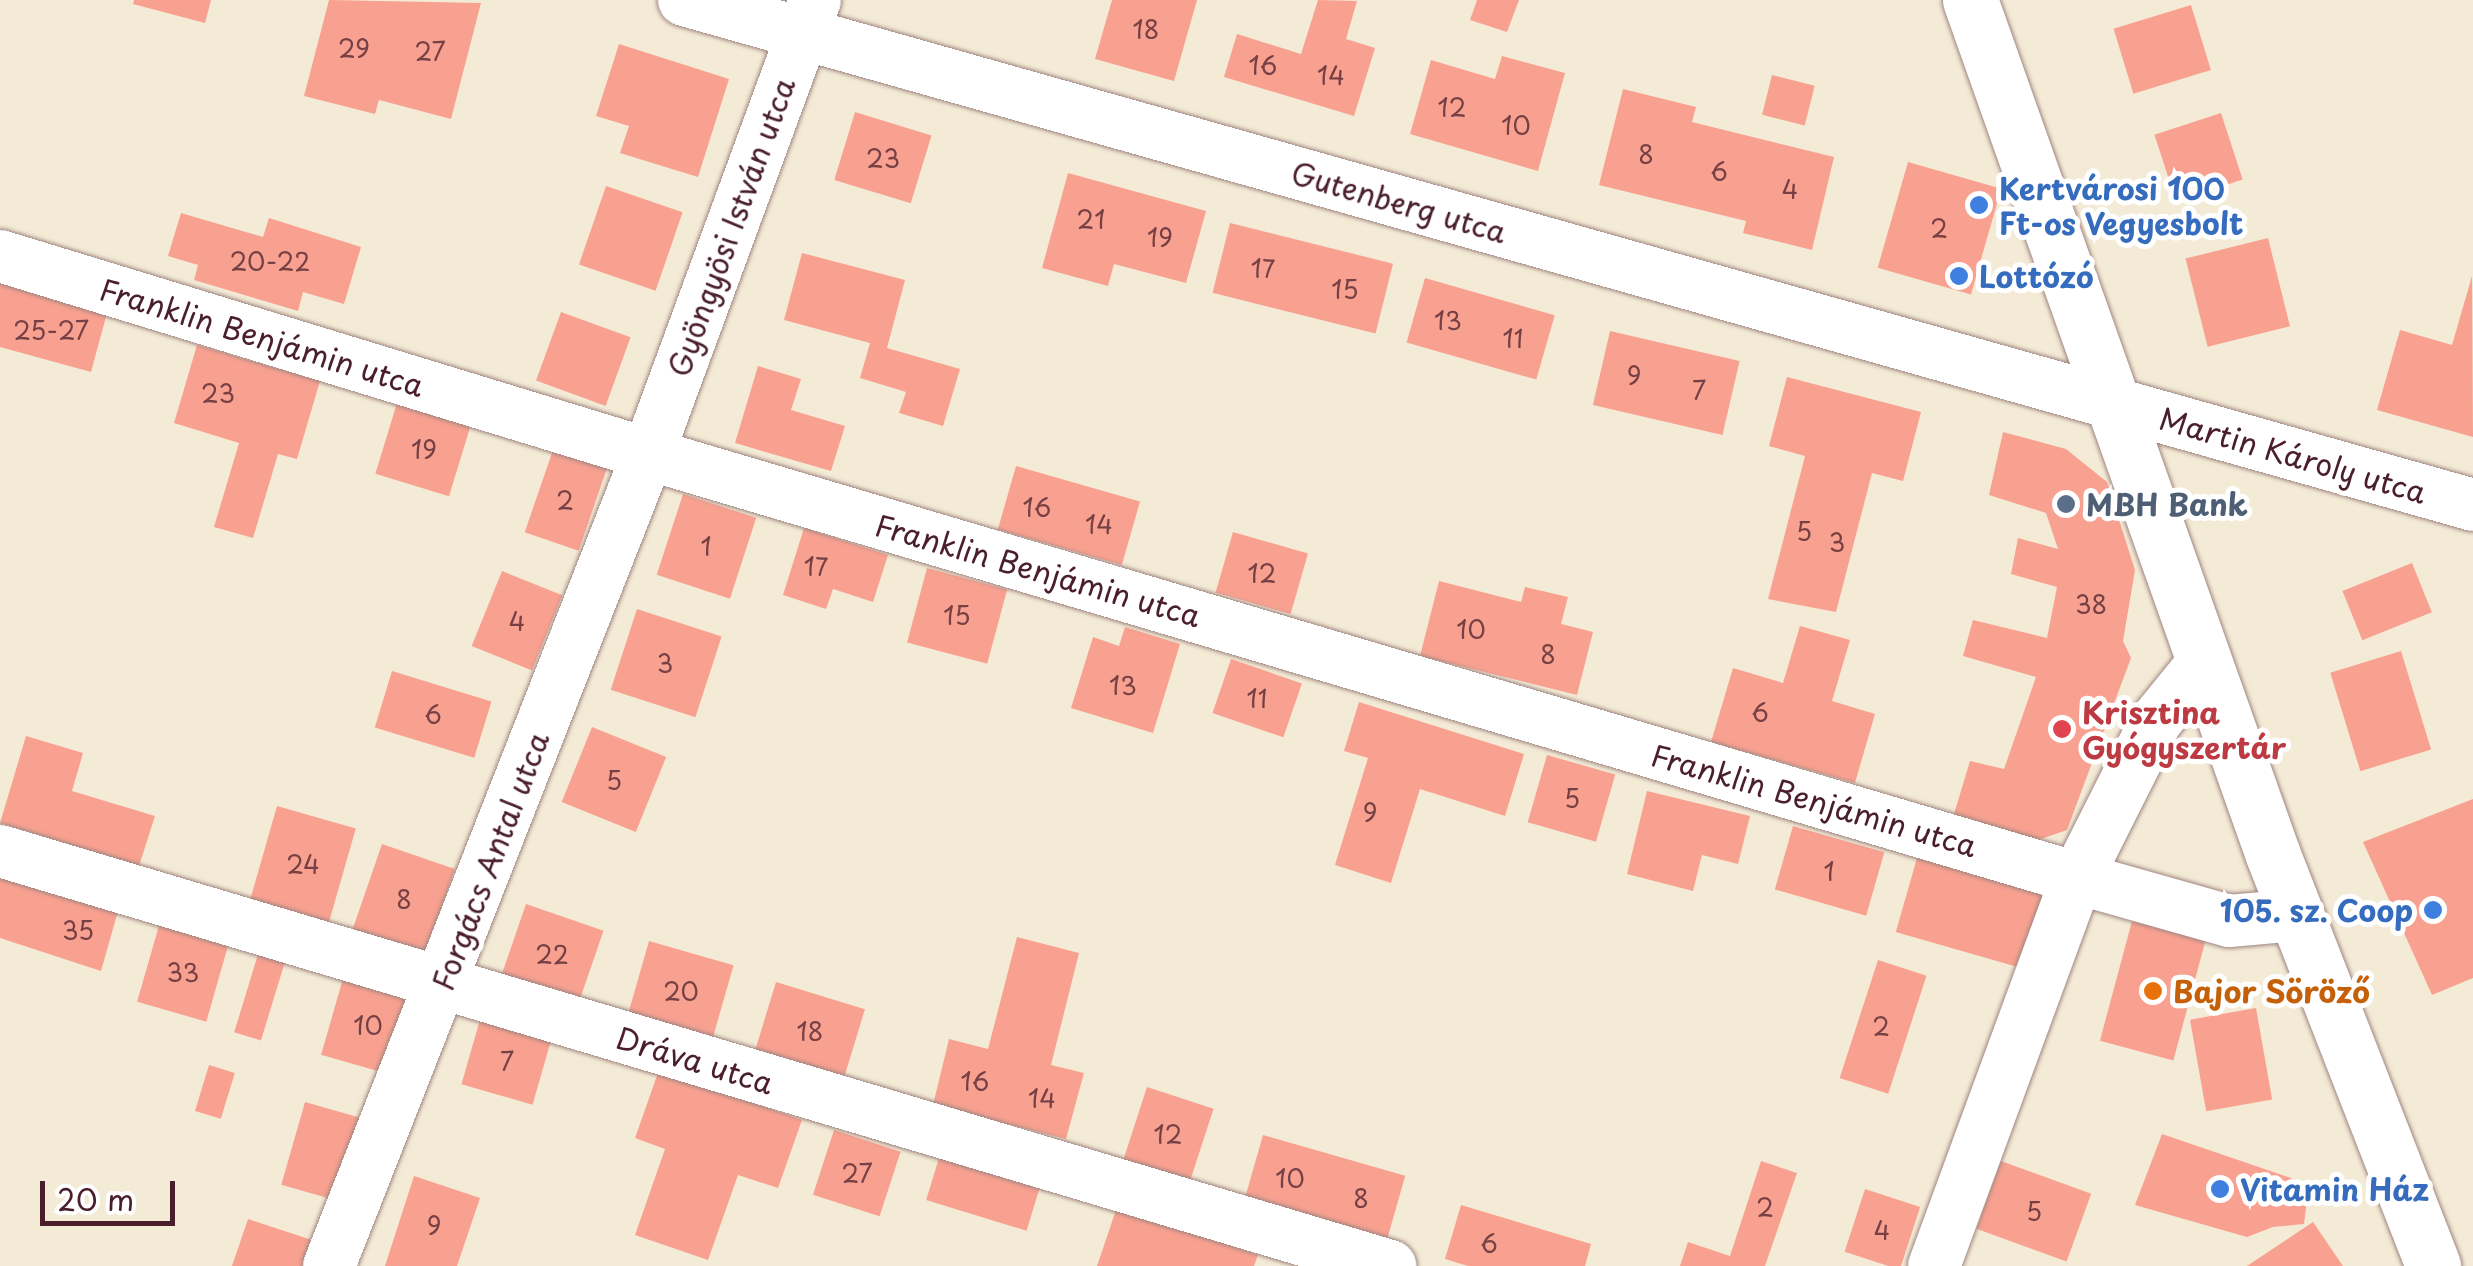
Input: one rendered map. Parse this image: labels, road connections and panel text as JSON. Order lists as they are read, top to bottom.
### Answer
{
  "streets": {
    "street": [
      "Gutenberg utca",
      "Gyöngyösi István utca",
      "Franklin Benjámin utca",
      "Martin Károly utca",
      "Forgács Antal utca",
      "Dráva utca"
    ]
  },
  "crossings": [
    ["Gutenberg utca", "Gyöngyösi István utca"],
    ["Gutenberg utca", "Martin Károly utca"],
    ["Gyöngyösi István utca", "Franklin Benjámin utca"],
    ["Gyöngyösi István utca", "Forgács Antal utca"],
    ["Franklin Benjámin utca", "Forgács Antal utca"],
    ["Forgács Antal utca", "Dráva utca"]
  ],
  "places": [
    "Kertvárosi 100 Ft-os Vegyesbolt",
    "Lottózó",
    "MBH Bank",
    "Krisztina Gyógyszertár",
    "105. sz. Coop",
    "Bajor Söröző",
    "Vitamin Ház"
  ],
  "house_numbers": [
    "18",
    "29",
    "27",
    "16",
    "14",
    "12",
    "10",
    "8",
    "23",
    "6",
    "4",
    "21",
    "2",
    "19",
    "20-22",
    "17",
    "15",
    "13",
    "25-27",
    "11",
    "9",
    "7",
    "23",
    "19",
    "2",
    "16",
    "14",
    "5",
    "3",
    "1",
    "17",
    "12",
    "38",
    "15",
    "4",
    "10",
    "8",
    "3",
    "13",
    "11",
    "6",
    "6",
    "5",
    "5",
    "9",
    "24",
    "1",
    "8",
    "35",
    "22",
    "33",
    "20",
    "10",
    "2",
    "18",
    "7",
    "16",
    "14",
    "12",
    "27",
    "10",
    "8",
    "2",
    "5",
    "9",
    "4",
    "6"
  ],
  "scale_bar": "20 m"
}
